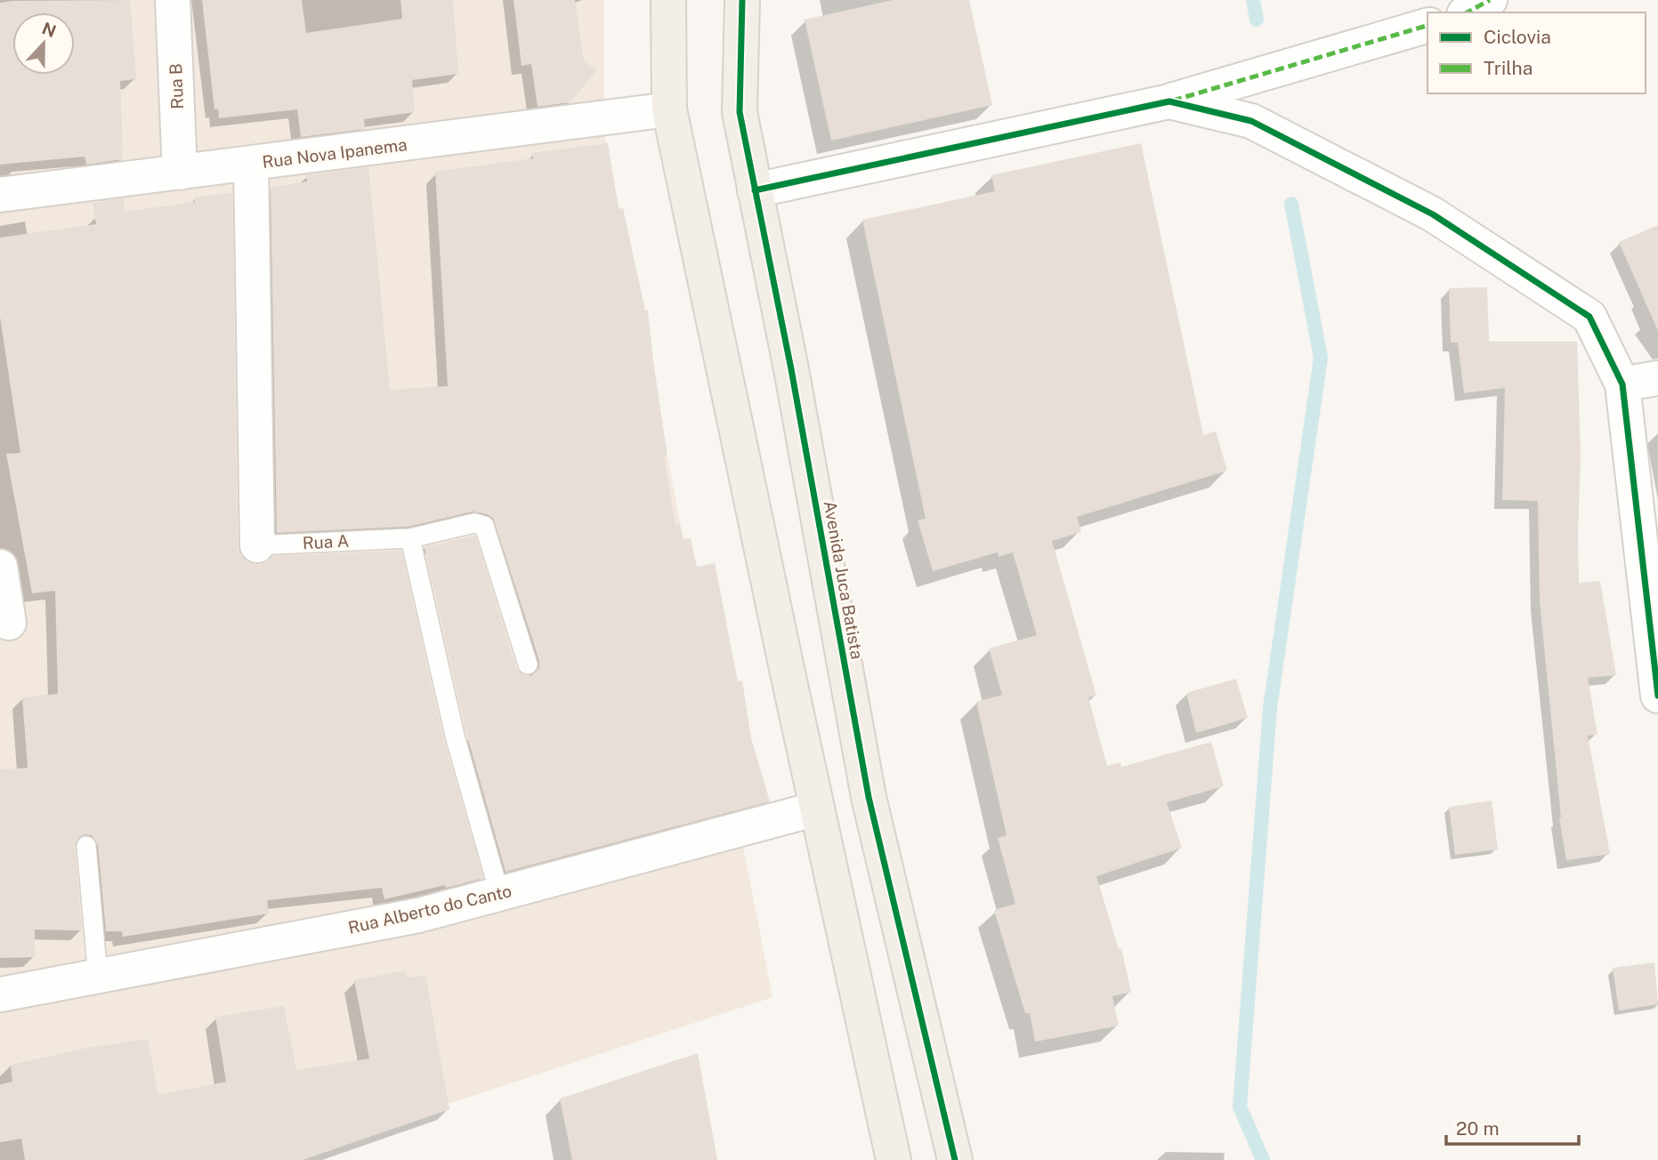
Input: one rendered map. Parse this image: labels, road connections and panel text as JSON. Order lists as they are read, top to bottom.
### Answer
{
  "streets": {
    "main road": ["Avenida Juca Batista"],
    "street": [
      "Rua B",
      "Rua Nova Ipanema",
      "Rua A",
      "Rua Alberto do Canto"
    ]
  },
  "crossings": [
    ["Rua B", "Rua Nova Ipanema"],
    ["Rua Nova Ipanema", "Rua A"]
  ],
  "legend": ["Ciclovia", "Trilha"],
  "scale_bar": "20 m",
  "north": "top"
}
